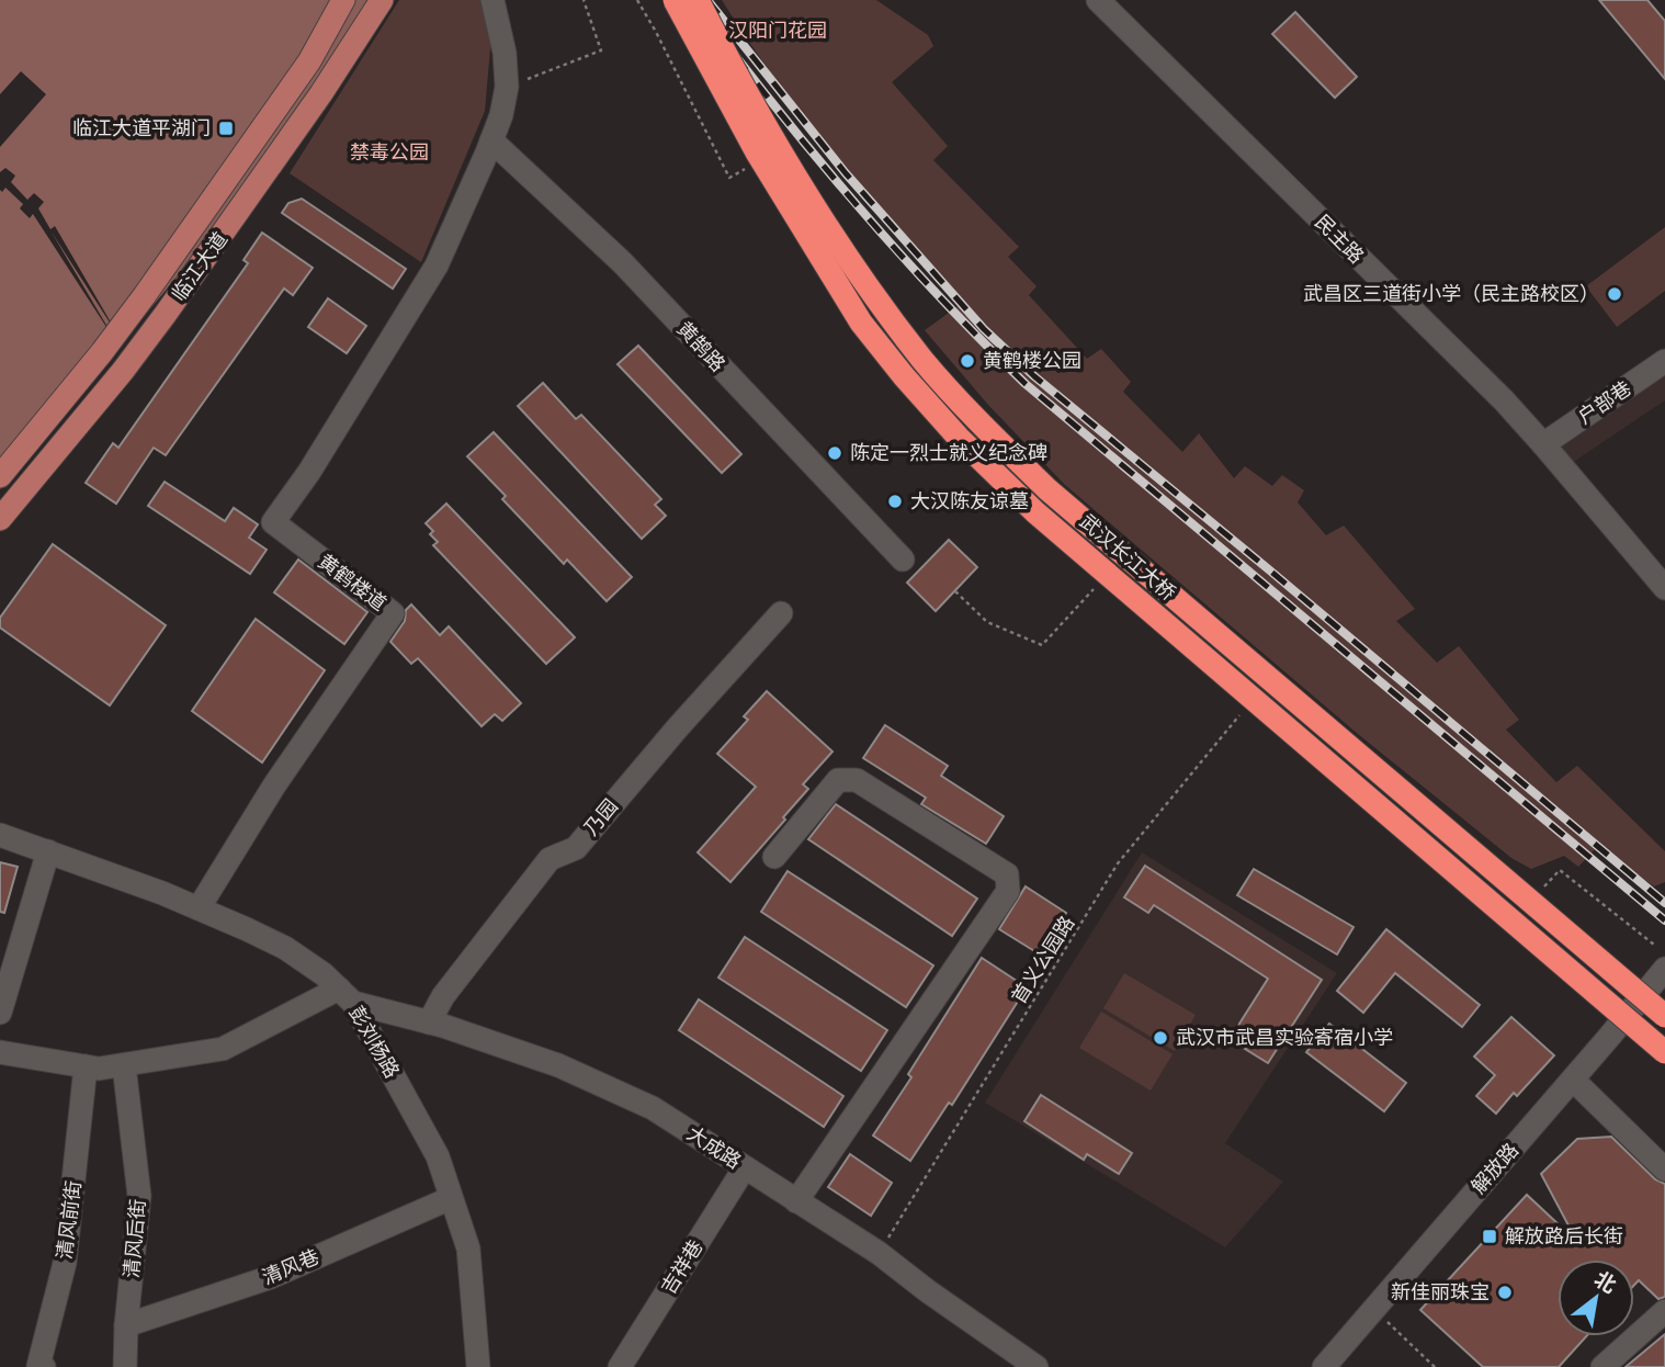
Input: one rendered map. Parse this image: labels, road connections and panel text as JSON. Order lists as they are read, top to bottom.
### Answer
{
  "streets": {
    "highway": ["武汉长江大桥"],
    "main road": ["临江大道"],
    "street": [
      "民主路",
      "黄鹄路",
      "户部巷",
      "黄鹤楼道",
      "乃园",
      "彭刘杨路",
      "大成路",
      "解放路",
      "清风前街",
      "清风后街",
      "清风巷",
      "吉祥巷"
    ],
    "path": ["首义公园路"]
  },
  "crossings": [
    ["民主路", "户部巷"],
    ["黄鹄路", "黄鹤楼道"],
    ["武汉长江大桥", "首义公园路"],
    ["黄鹤楼道", "彭刘杨路"],
    ["乃园", "大成路"],
    ["首义公园路", "大成路"],
    ["彭刘杨路", "大成路"],
    ["彭刘杨路", "清风巷"],
    ["大成路", "吉祥巷"],
    ["清风后街", "清风巷"]
  ],
  "parks": ["汉阳门花园", "禁毒公园"],
  "places": {
    "transit": ["临江大道平湖门", "解放路后长街"],
    "other": [
      "武昌区三道街小学（民主路校区）",
      "黄鹤楼公园",
      "陈定一烈士就义纪念碑",
      "大汉陈友谅墓",
      "武汉市武昌实验寄宿小学",
      "新佳丽珠宝"
    ]
  },
  "north": "top right"
}
